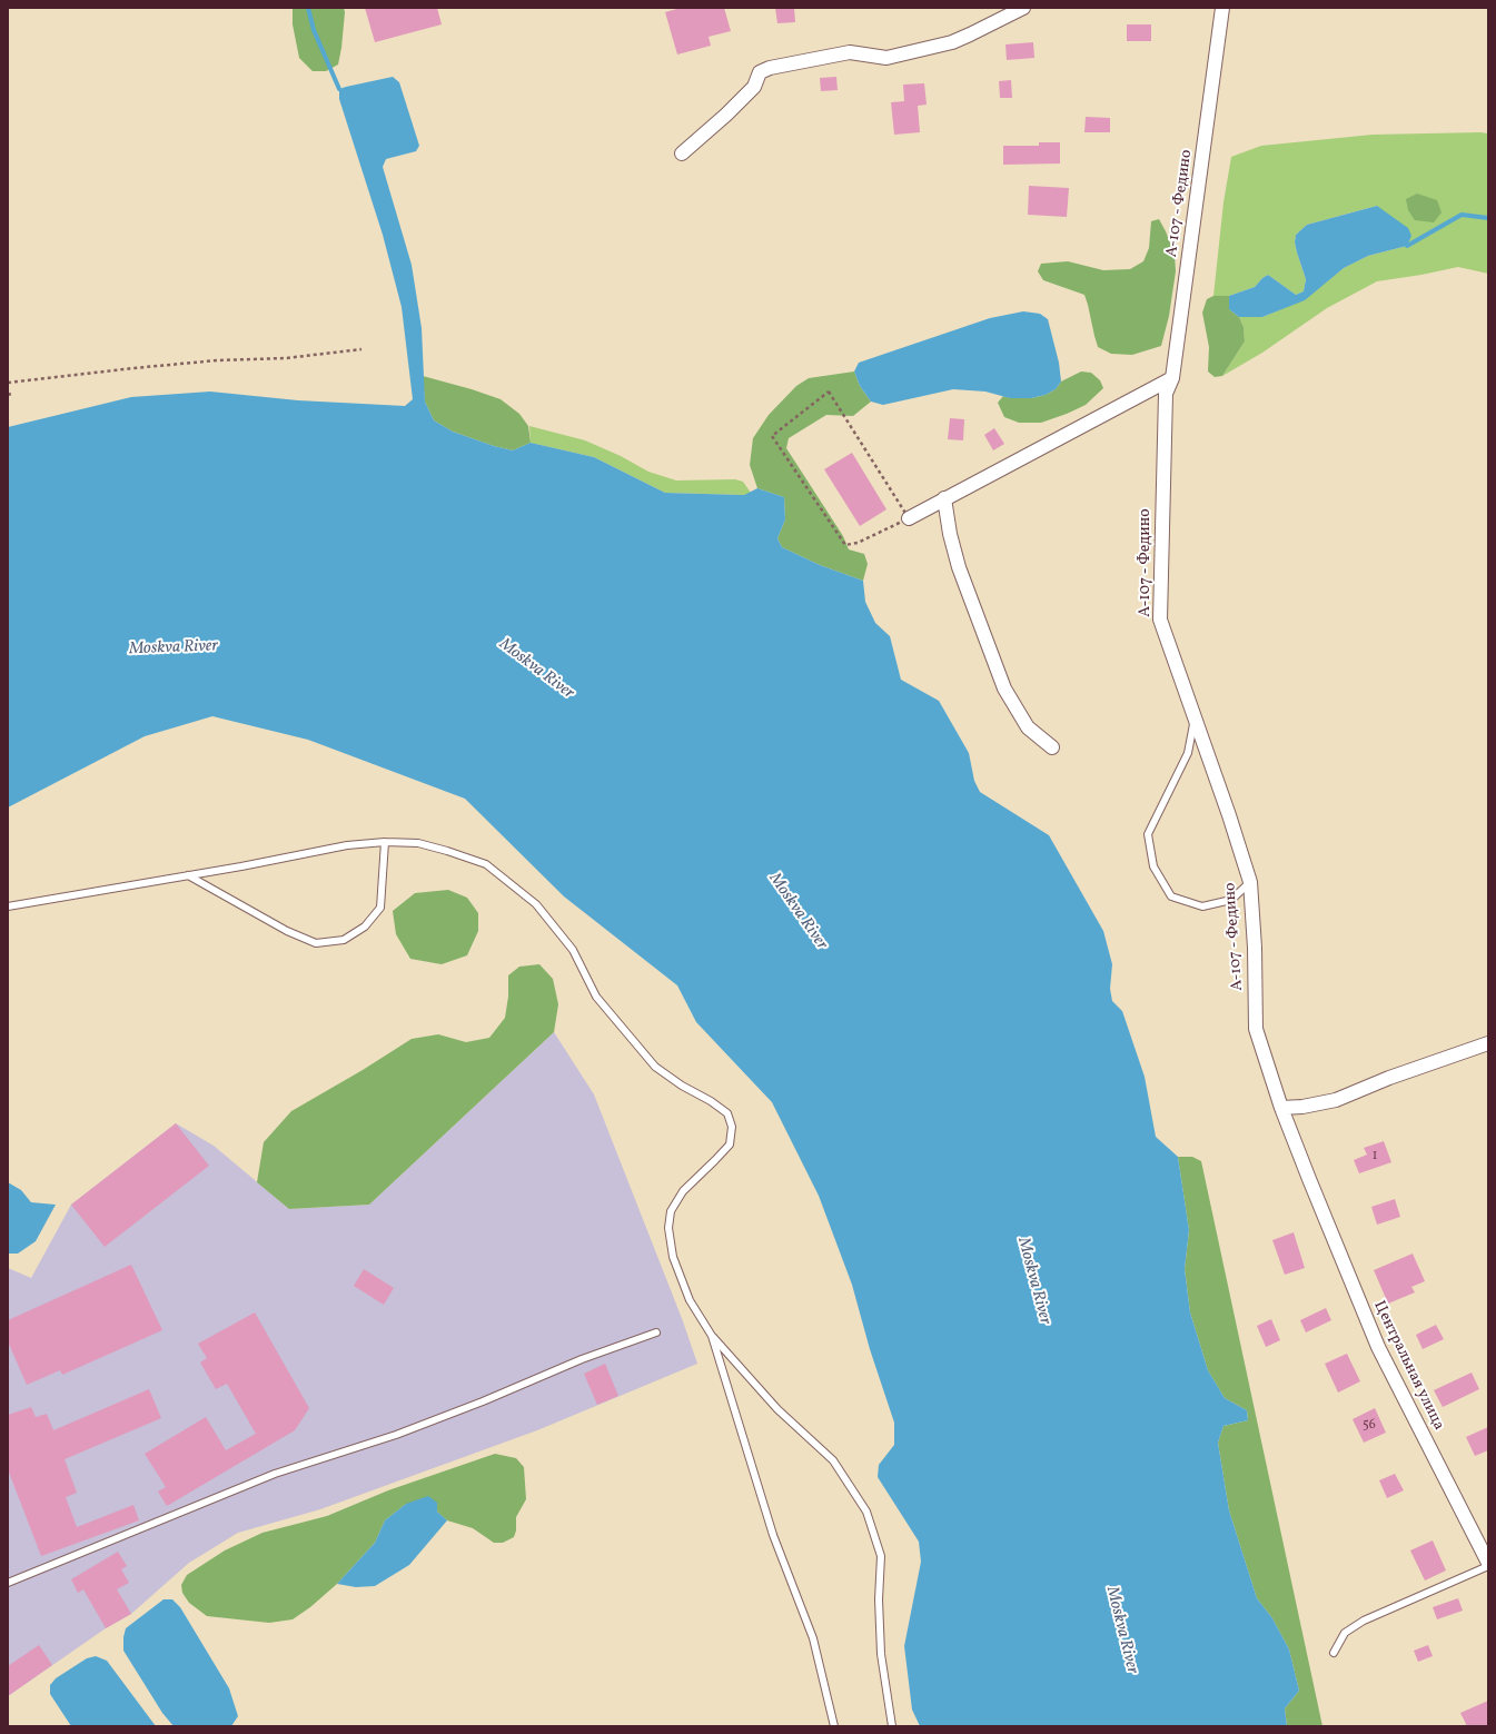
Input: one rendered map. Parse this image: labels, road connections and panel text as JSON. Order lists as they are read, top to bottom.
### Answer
{
  "streets": {
    "street": ["А-107 - Федино", "Центральная улица"]
  },
  "crossings": [
    ["А-107 - Федино", "Центральная улица"]
  ],
  "water": ["Moskva River"],
  "house_numbers": ["1", "56"]
}
